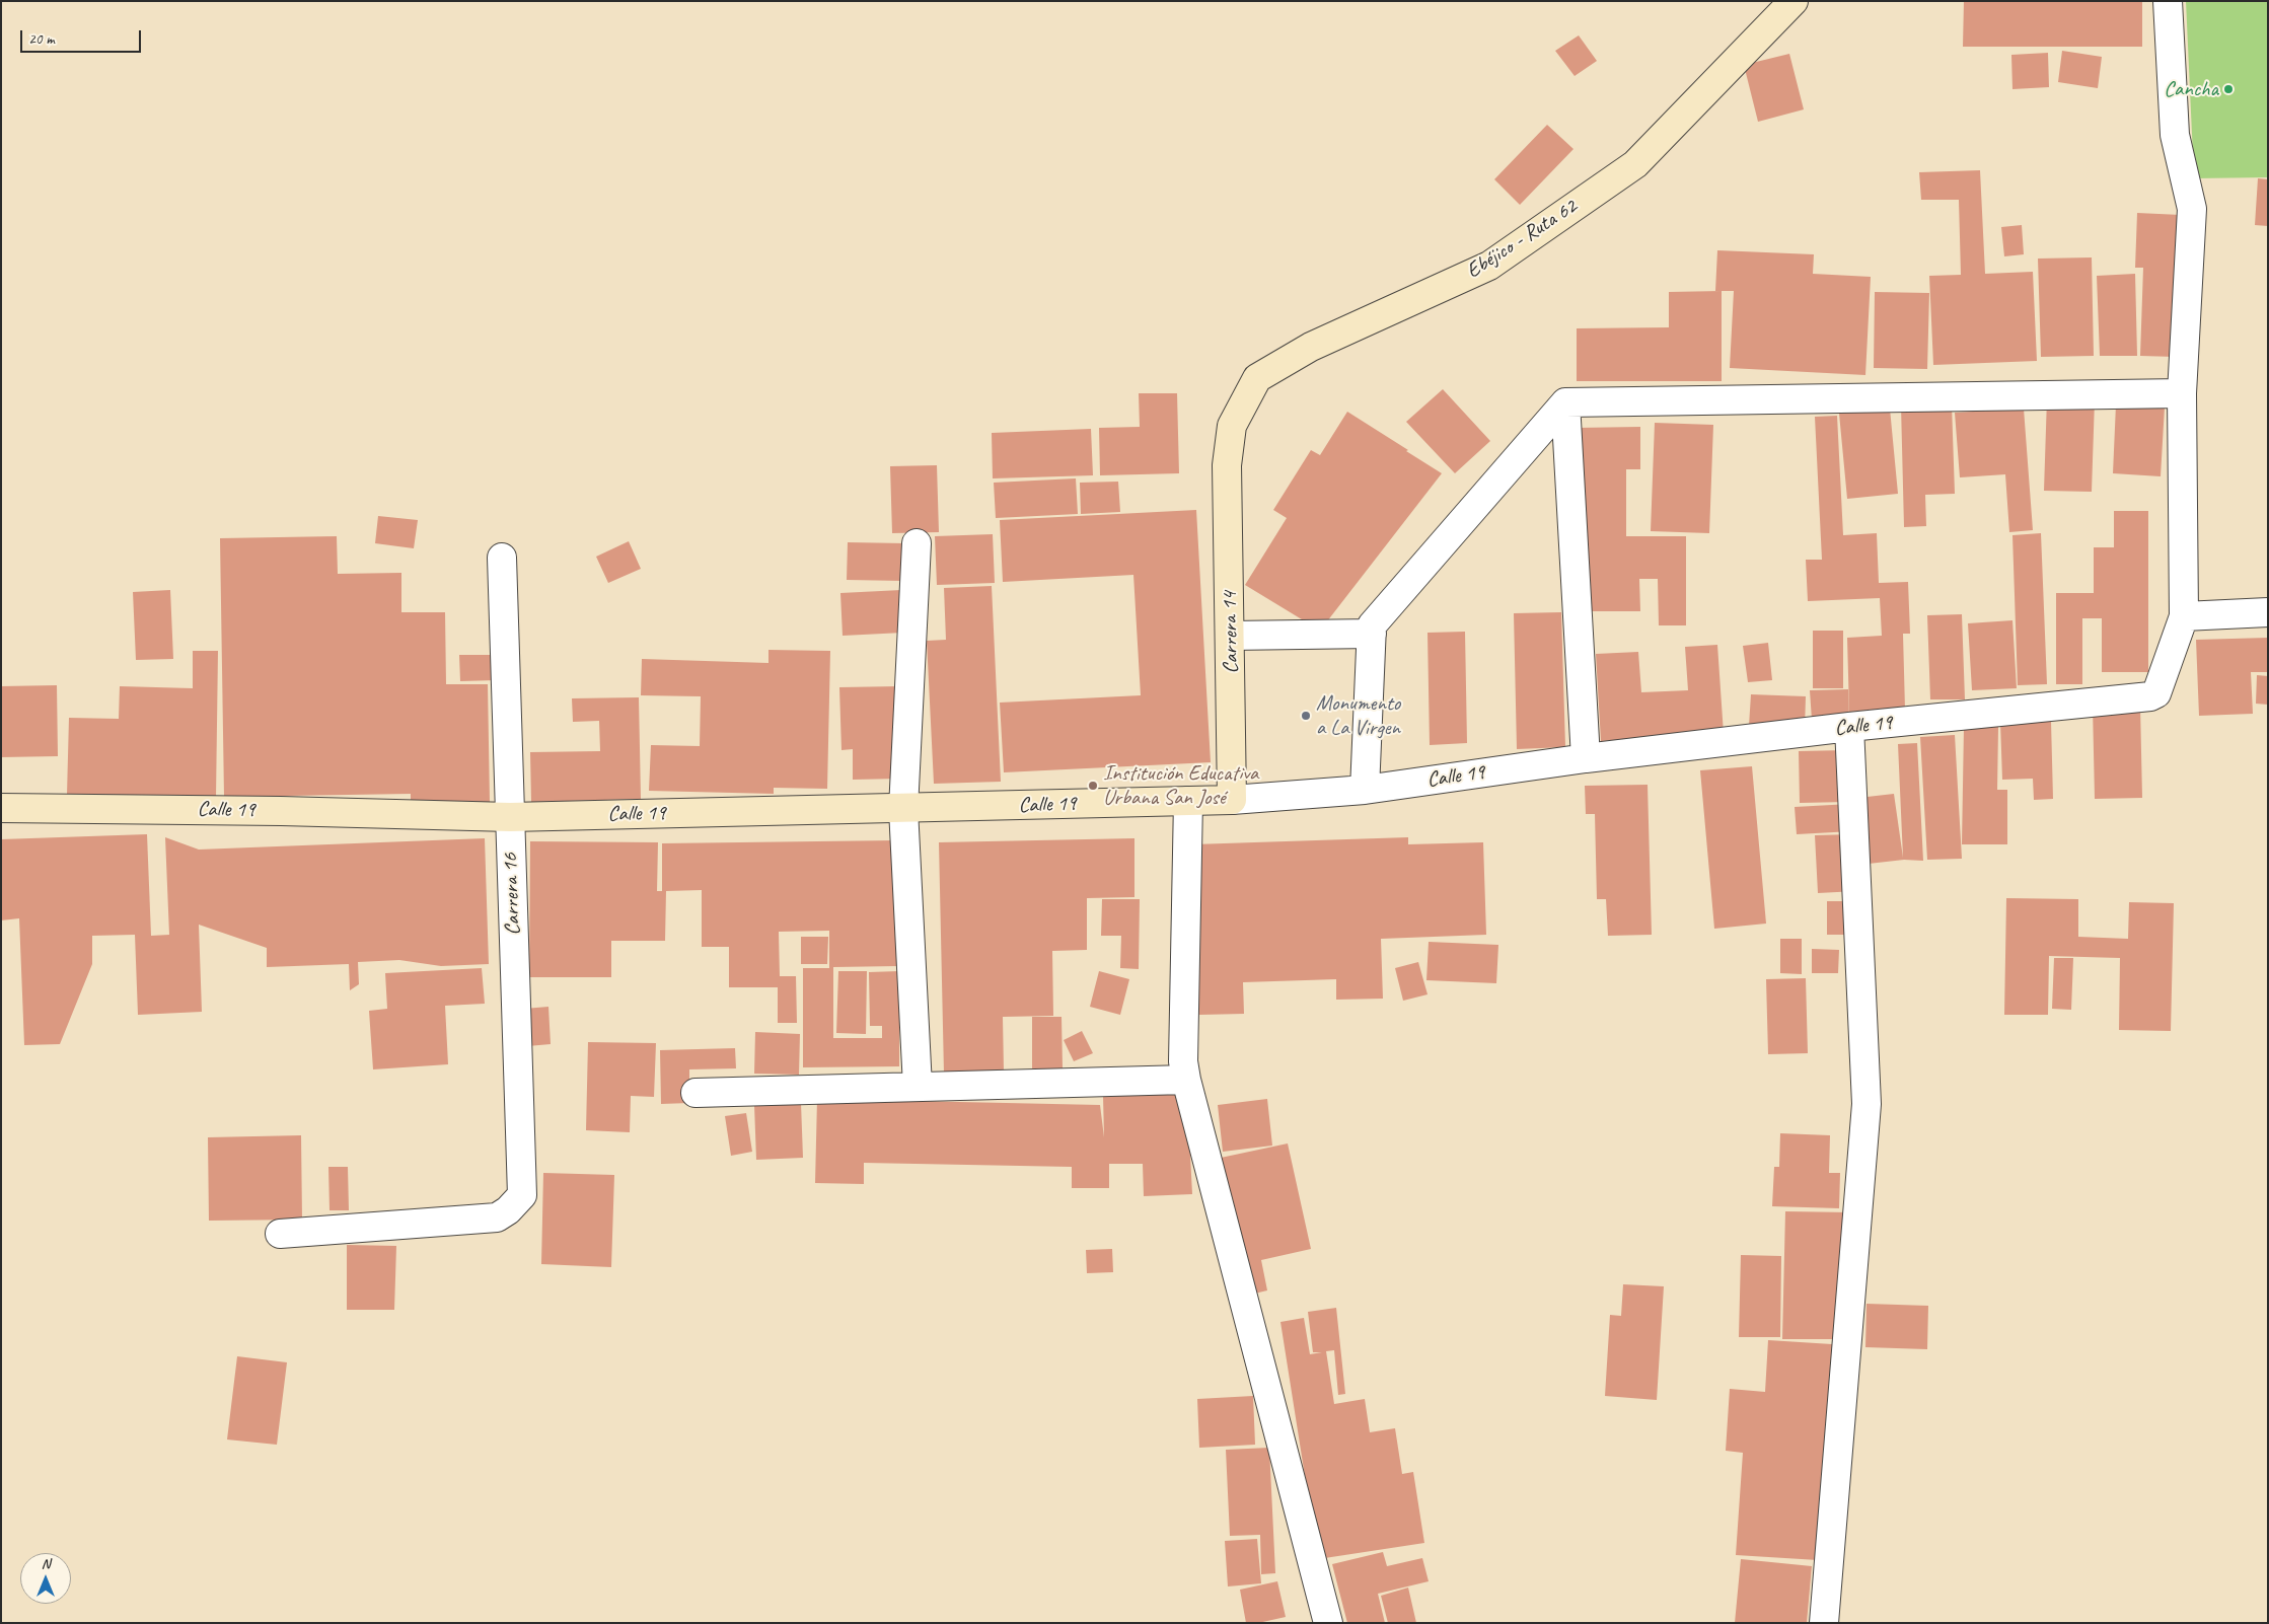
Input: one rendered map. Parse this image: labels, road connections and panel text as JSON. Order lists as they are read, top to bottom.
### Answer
{
  "streets": {
    "street": [
      "Ebéjico - Ruta 62",
      "Carrera 14",
      "Calle 19",
      "Carrera 16"
    ]
  },
  "crossings": [
    ["Ebéjico - Ruta 62", "Carrera 14"],
    ["Carrera 14", "Calle 19"],
    ["Calle 19", "Carrera 16"]
  ],
  "places": ["Cancha", "Monumento a La Virgen", "Institución Educativa Urbana San José"],
  "scale_bar": "20 m",
  "north": "top"
}
